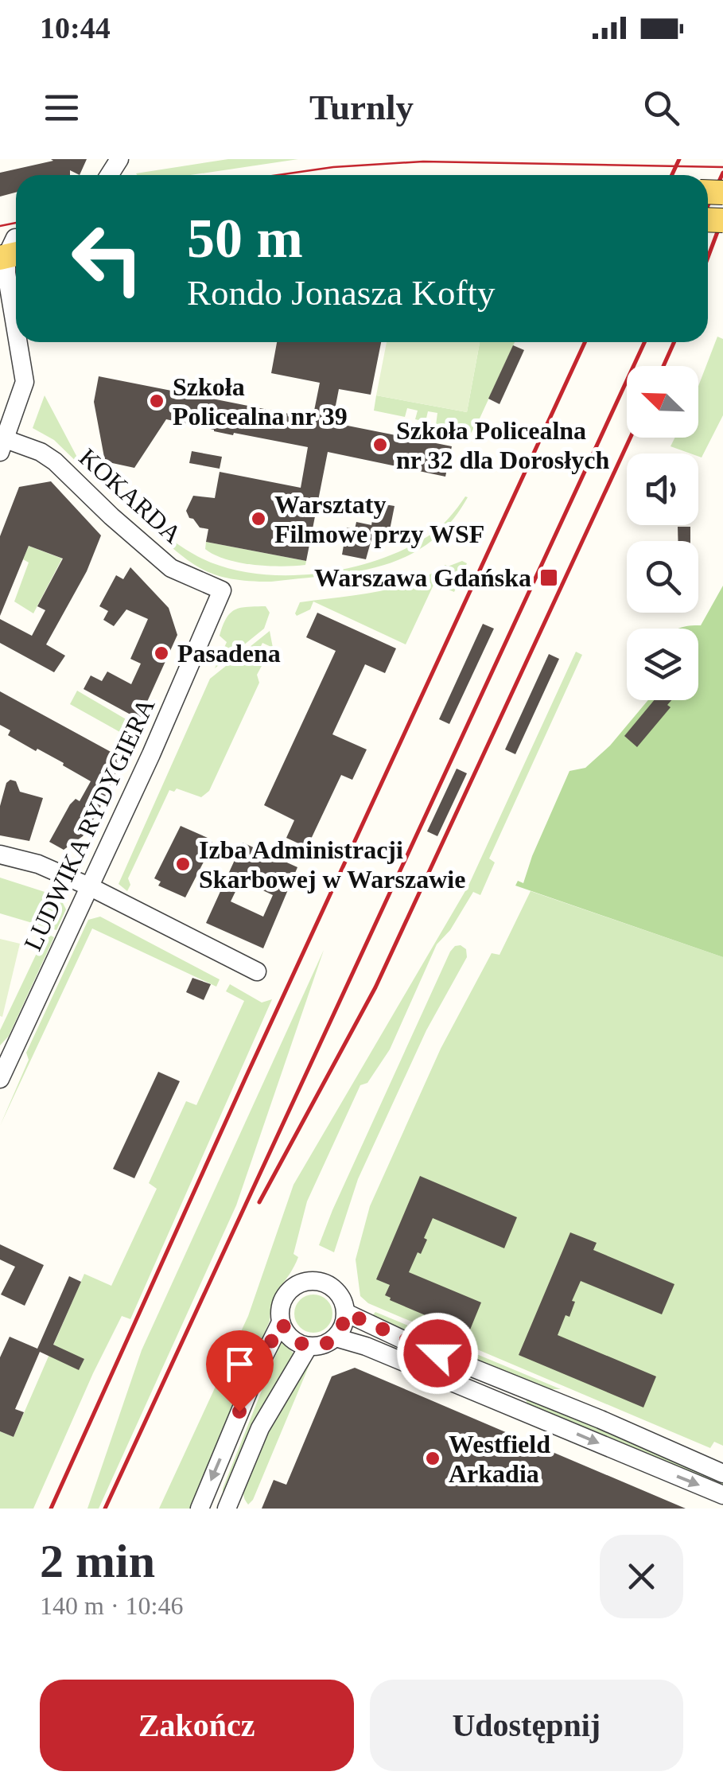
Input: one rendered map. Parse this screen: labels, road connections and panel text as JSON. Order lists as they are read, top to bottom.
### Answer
{
  "streets": {
    "street": ["KOKARDA", "LUDWIKA RYDYGIERA"]
  },
  "crossings": [
    ["KOKARDA", "LUDWIKA RYDYGIERA"]
  ],
  "places": {
    "other": [
      "Szkoła Policealna nr 39",
      "Szkoła Policealna nr 32 dla Dorosłych",
      "Warsztaty Filmowe przy WSF",
      "Pasadena",
      "Izba Administracji Skarbowej w Warszawie",
      "Westfield Arkadia"
    ],
    "transit": ["Warszawa Gdańska"]
  },
  "north": "top left",
  "page": {
    "status": "10:44",
    "header": "Turnly",
    "turn": ["50 m", "Rondo Jonasza Kofty"],
    "heading": ["2 min", "140 m · 10:46"],
    "buttons": ["Zakończ", "Udostępnij"]
  }
}
